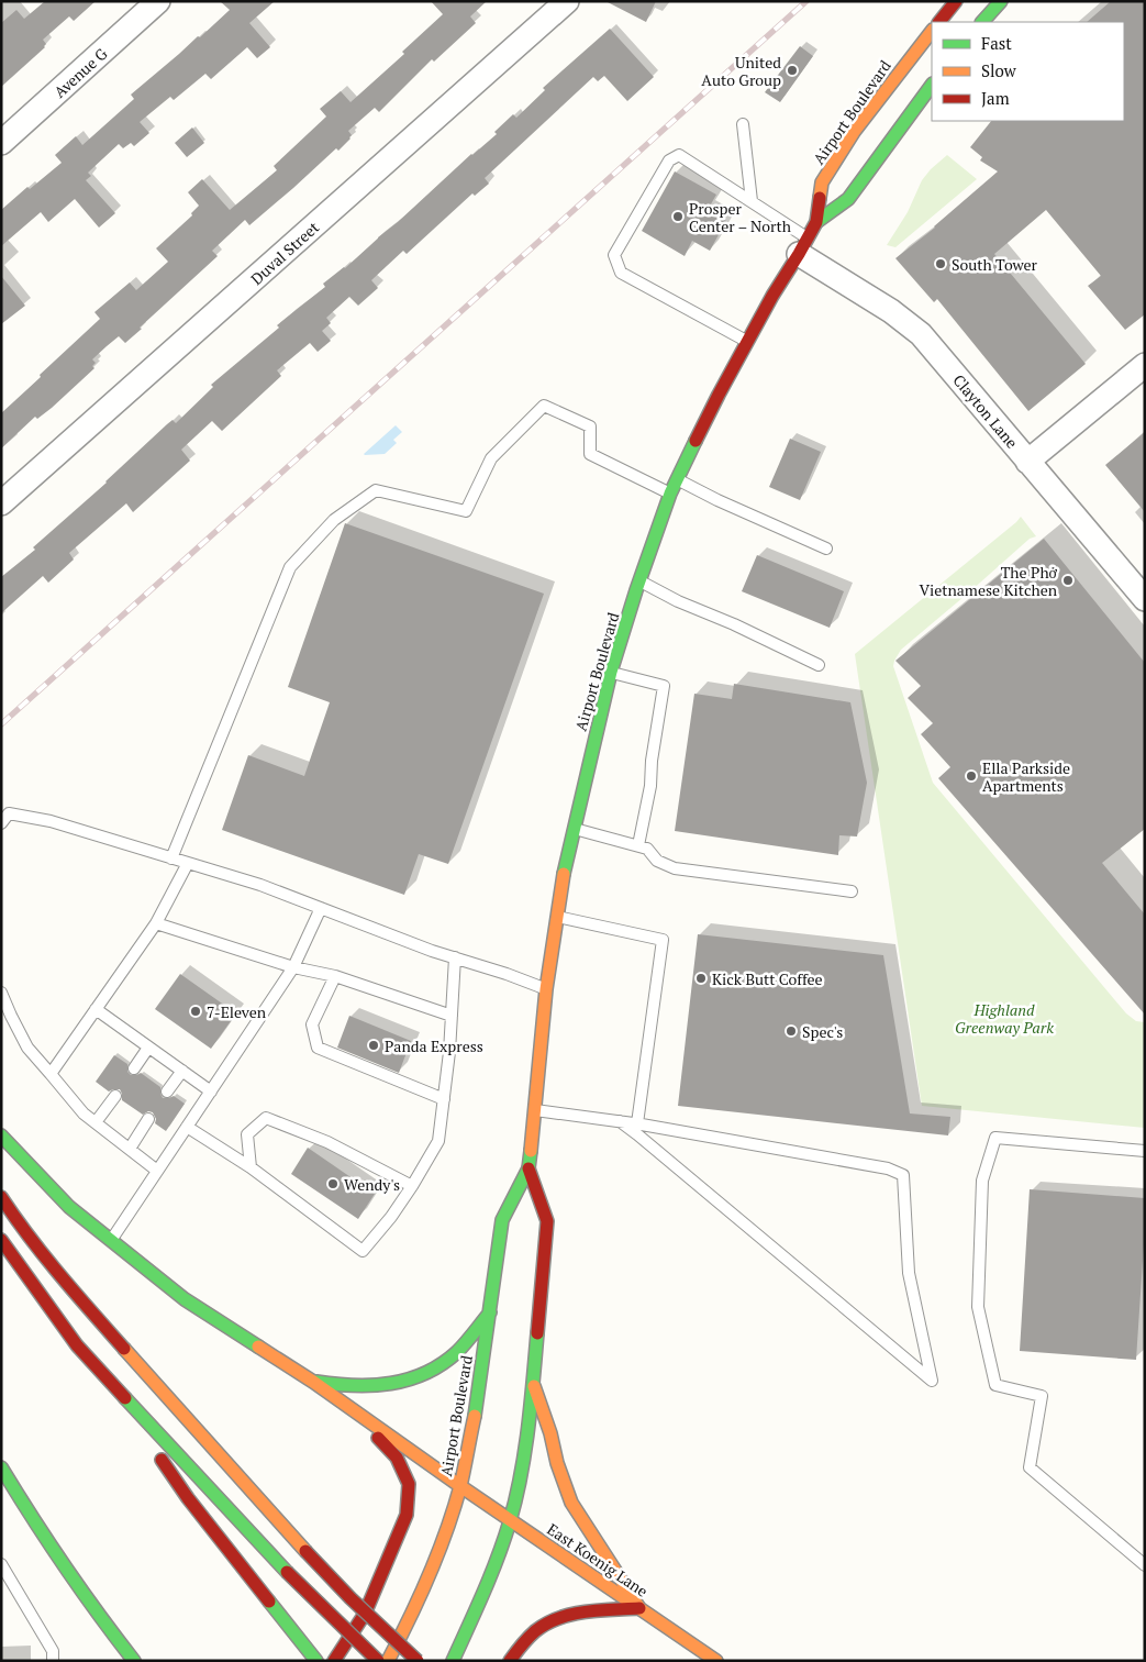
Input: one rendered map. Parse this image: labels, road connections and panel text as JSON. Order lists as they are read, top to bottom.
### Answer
{
  "streets": {
    "main road": ["Airport Boulevard", "East Koenig Lane"],
    "street": ["Avenue G", "Duval Street", "Clayton Lane"]
  },
  "crossings": [
    ["Airport Boulevard", "Clayton Lane"],
    ["Airport Boulevard", "East Koenig Lane"]
  ],
  "parks": ["Highland Greenway Park"],
  "places": [
    "United Auto Group",
    "Prosper Center – North",
    "South Tower",
    "The Phở Vietnamese Kitchen",
    "Ella Parkside Apartments",
    "Kick Butt Coffee",
    "7-Eleven",
    "Spec's",
    "Panda Express",
    "Wendy's"
  ],
  "legend": ["Fast", "Slow", "Jam"]
}
